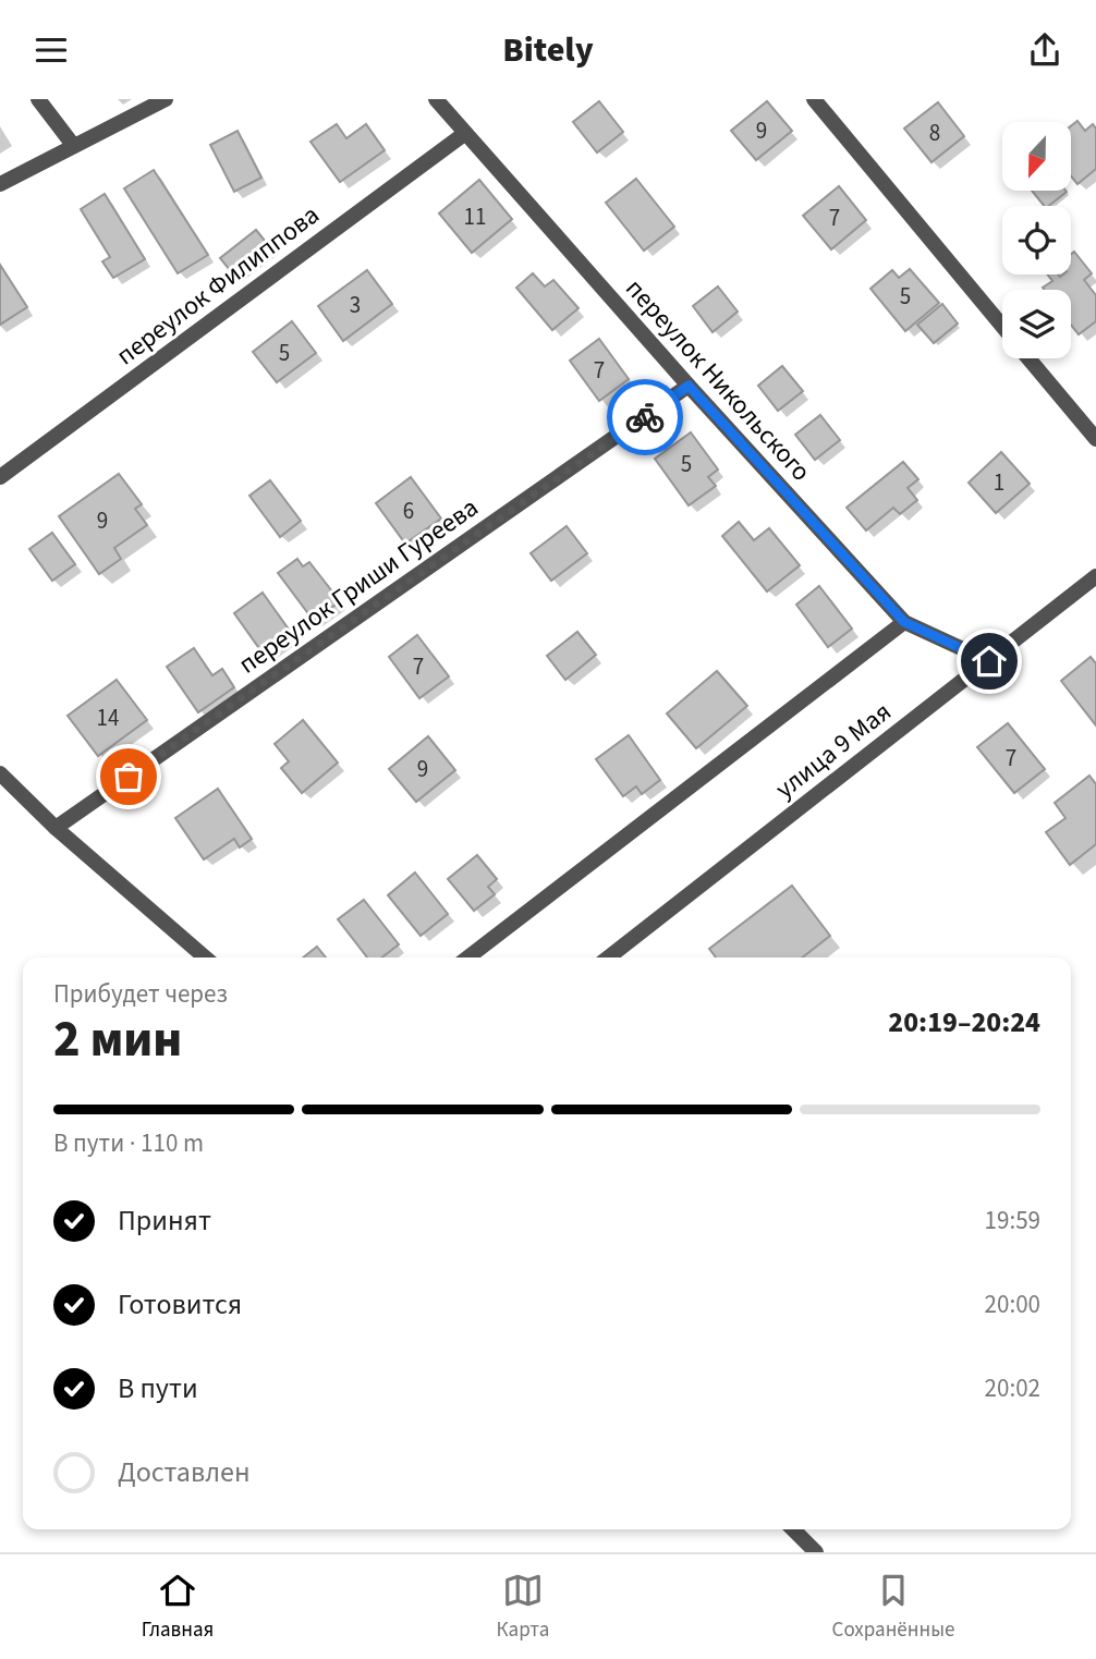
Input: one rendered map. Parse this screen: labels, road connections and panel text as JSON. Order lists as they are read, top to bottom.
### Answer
{
  "streets": {
    "street": [
      "переулок Филиппова",
      "переулок Никольского",
      "переулок Гриши Гуреева",
      "улица 9 Мая"
    ]
  },
  "crossings": [
    ["переулок Филиппова", "переулок Никольского"],
    ["переулок Никольского", "переулок Гриши Гуреева"],
    ["переулок Никольского", "улица 9 Мая"]
  ],
  "house_numbers": [
    "9",
    "8",
    "11",
    "7",
    "5",
    "3",
    "5",
    "7",
    "5",
    "1",
    "6",
    "9",
    "7",
    "14",
    "7",
    "9"
  ],
  "north": "bottom",
  "page": {
    "header": "Bitely",
    "heading": ["2 мин", "Прибудет через", "20:19–20:24"],
    "bar": "В пути · 110 m",
    "list": [
      ["Принят", "19:59"],
      ["Готовится", "20:00"],
      ["В пути", "20:02"],
      "Доставлен"
    ],
    "tabs": ["Главная", "Карта", "Сохранённые"]
  }
}
